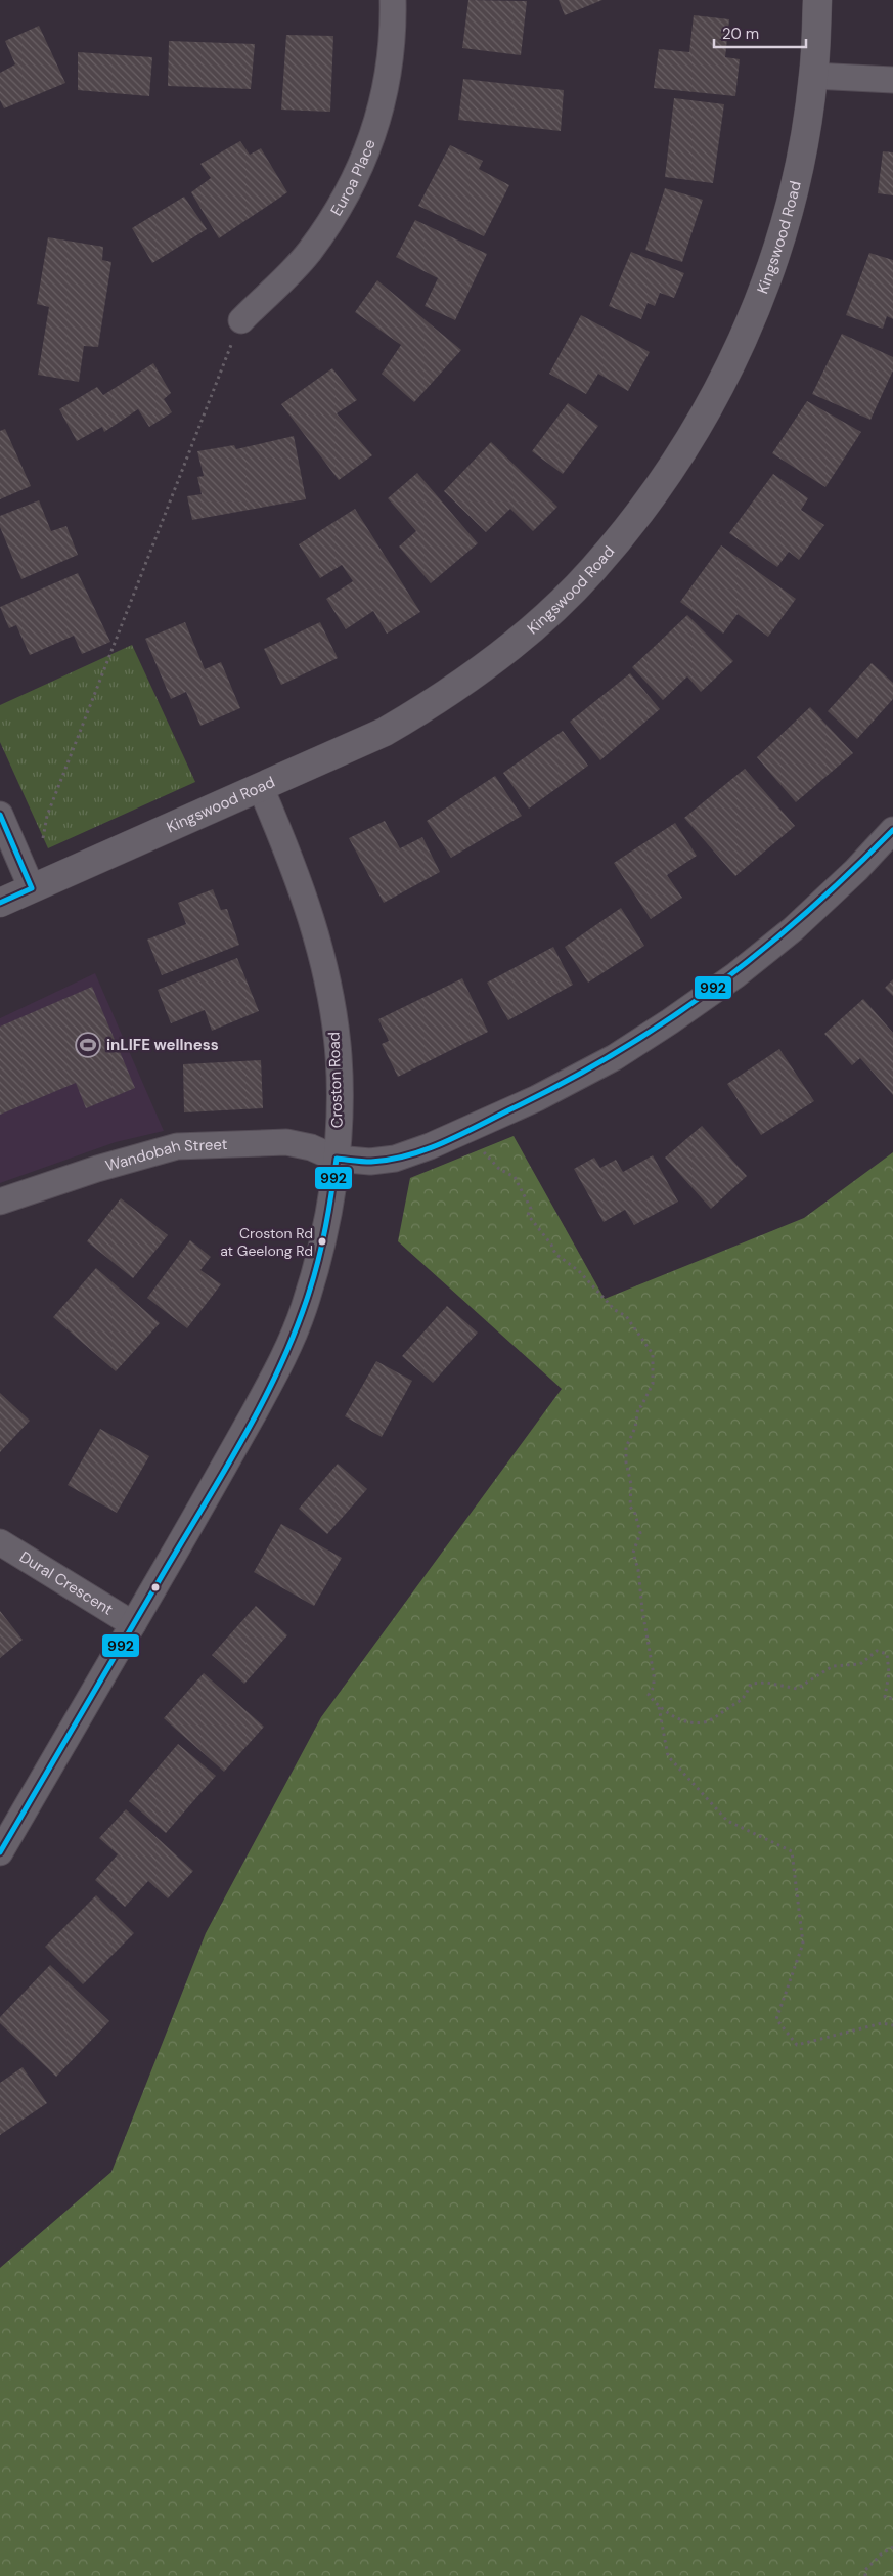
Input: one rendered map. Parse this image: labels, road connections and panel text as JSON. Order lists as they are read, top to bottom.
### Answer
{
  "streets": {
    "street": [
      "Euroa Place",
      "Kingswood Road",
      "Croston Road",
      "Wandobah Street",
      "Dural Crescent"
    ]
  },
  "crossings": [
    ["Kingswood Road", "Croston Road"],
    ["Croston Road", "Wandobah Street"],
    ["Croston Road", "Dural Crescent"]
  ],
  "places": {
    "sports": ["inLIFE wellness"],
    "other": ["Croston Rd at Geelong Rd"]
  },
  "lines": ["transit line 992"],
  "scale_bar": "20 m"
}
